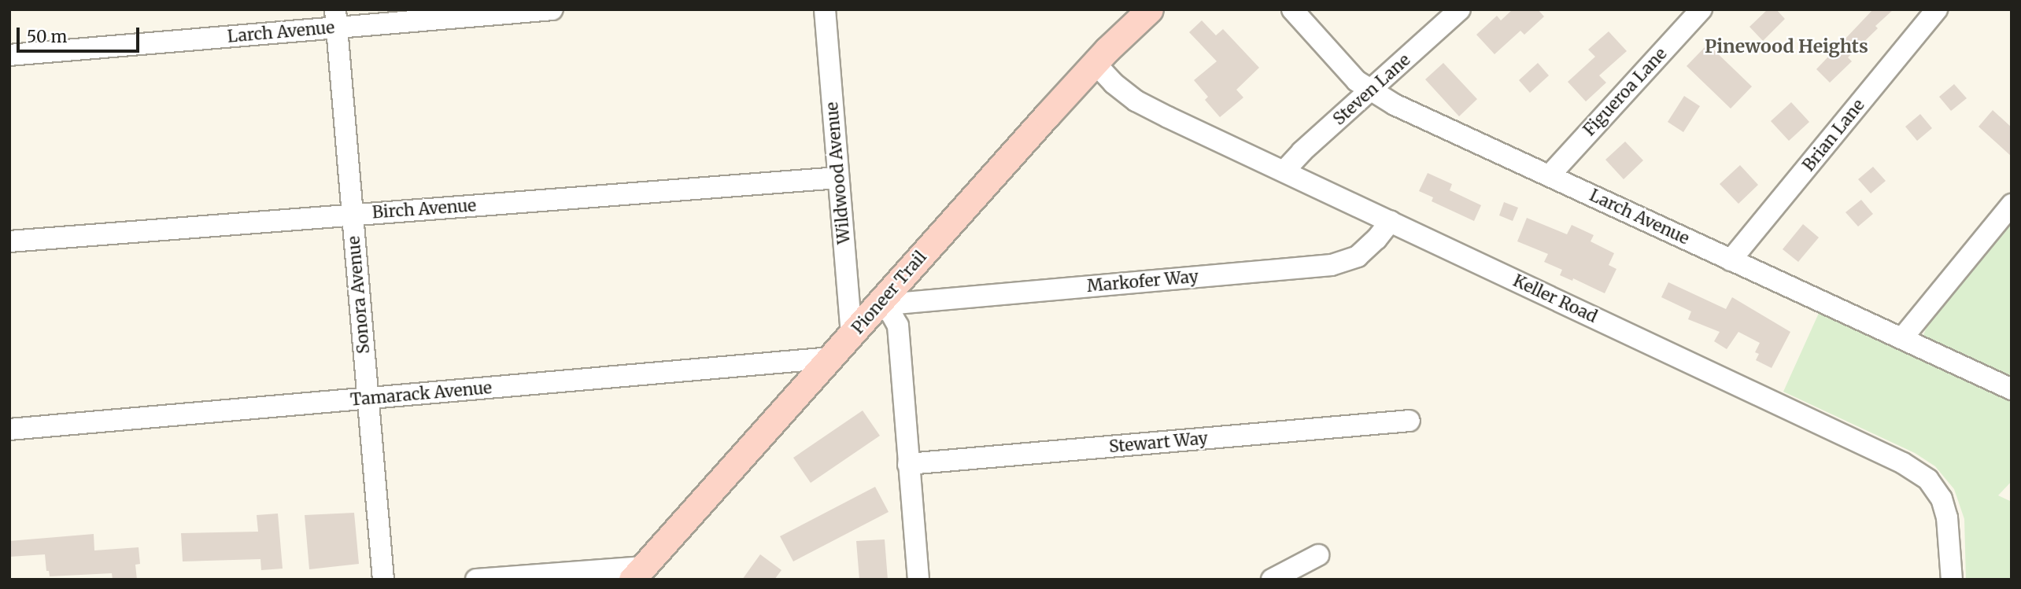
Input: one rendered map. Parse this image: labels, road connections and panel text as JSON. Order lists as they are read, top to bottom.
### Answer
{
  "streets": {
    "main road": ["Pioneer Trail"],
    "street": [
      "Larch Avenue",
      "Steven Lane",
      "Figueroa Lane",
      "Brian Lane",
      "Wildwood Avenue",
      "Birch Avenue",
      "Markofer Way",
      "Sonora Avenue",
      "Keller Road",
      "Tamarack Avenue",
      "Stewart Way"
    ]
  },
  "crossings": [
    ["Larch Avenue", "Steven Lane"],
    ["Larch Avenue", "Figueroa Lane"],
    ["Larch Avenue", "Brian Lane"],
    ["Larch Avenue", "Sonora Avenue"],
    ["Steven Lane", "Keller Road"],
    ["Wildwood Avenue", "Birch Avenue"],
    ["Wildwood Avenue", "Pioneer Trail"],
    ["Birch Avenue", "Sonora Avenue"],
    ["Markofer Way", "Pioneer Trail"],
    ["Markofer Way", "Keller Road"],
    ["Pioneer Trail", "Keller Road"],
    ["Pioneer Trail", "Tamarack Avenue"],
    ["Sonora Avenue", "Tamarack Avenue"]
  ],
  "districts": ["Pinewood Heights"],
  "scale_bar": "50 m"
}
